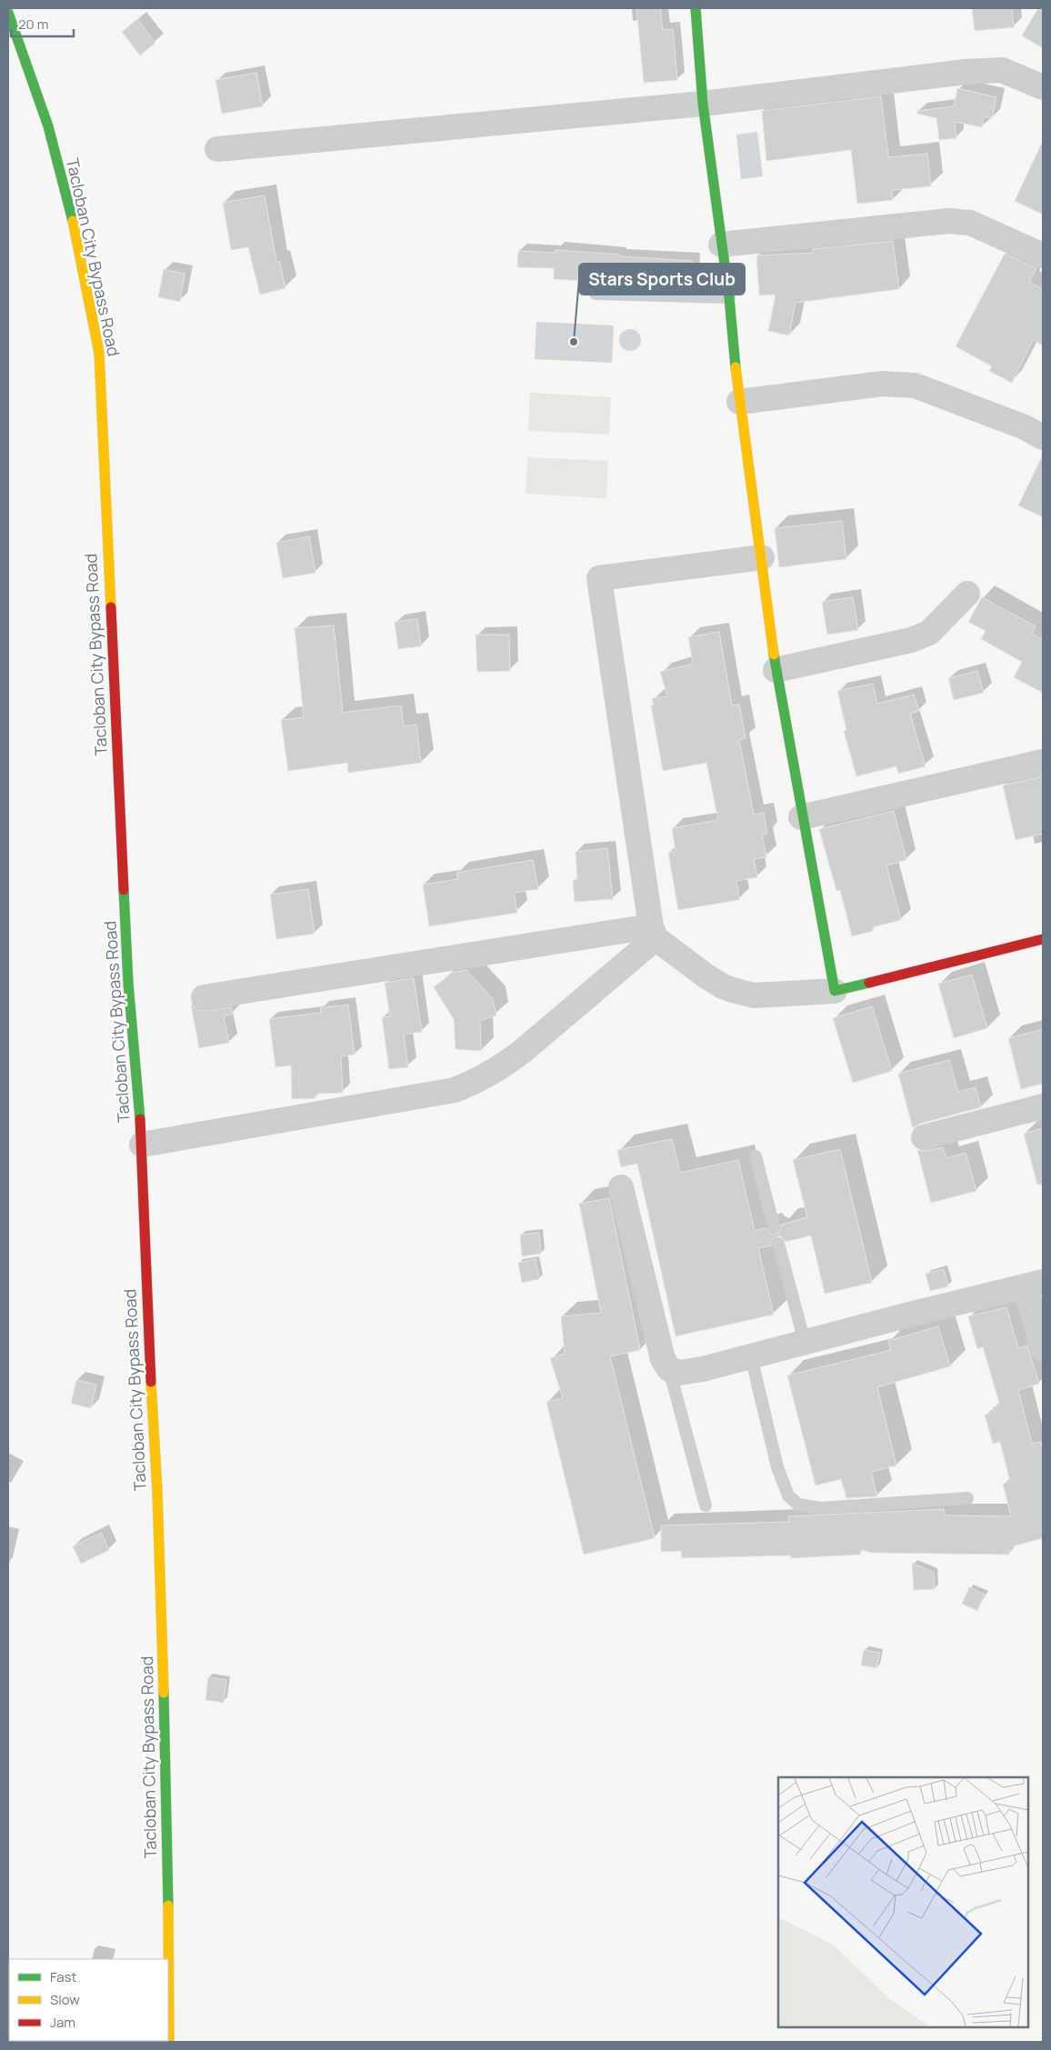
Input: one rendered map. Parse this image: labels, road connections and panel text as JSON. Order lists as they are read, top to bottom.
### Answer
{
  "streets": {
    "main road": ["Tacloban City Bypass Road"]
  },
  "places": ["Stars Sports Club"],
  "legend": ["Fast", "Slow", "Jam"],
  "scale_bar": "20 m"
}
